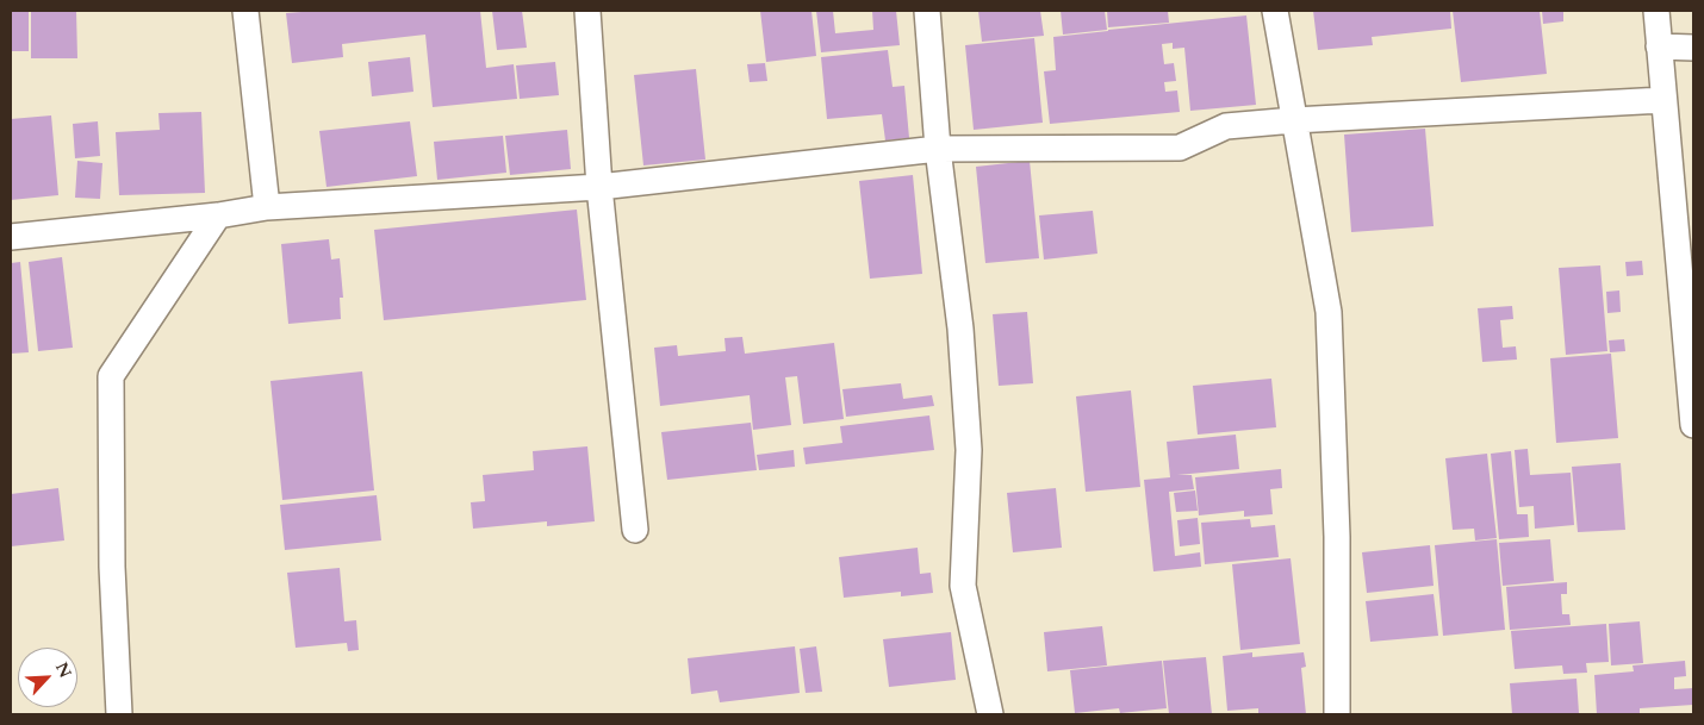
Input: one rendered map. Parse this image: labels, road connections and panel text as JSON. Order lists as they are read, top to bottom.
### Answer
{
  "north": "top right"
}
